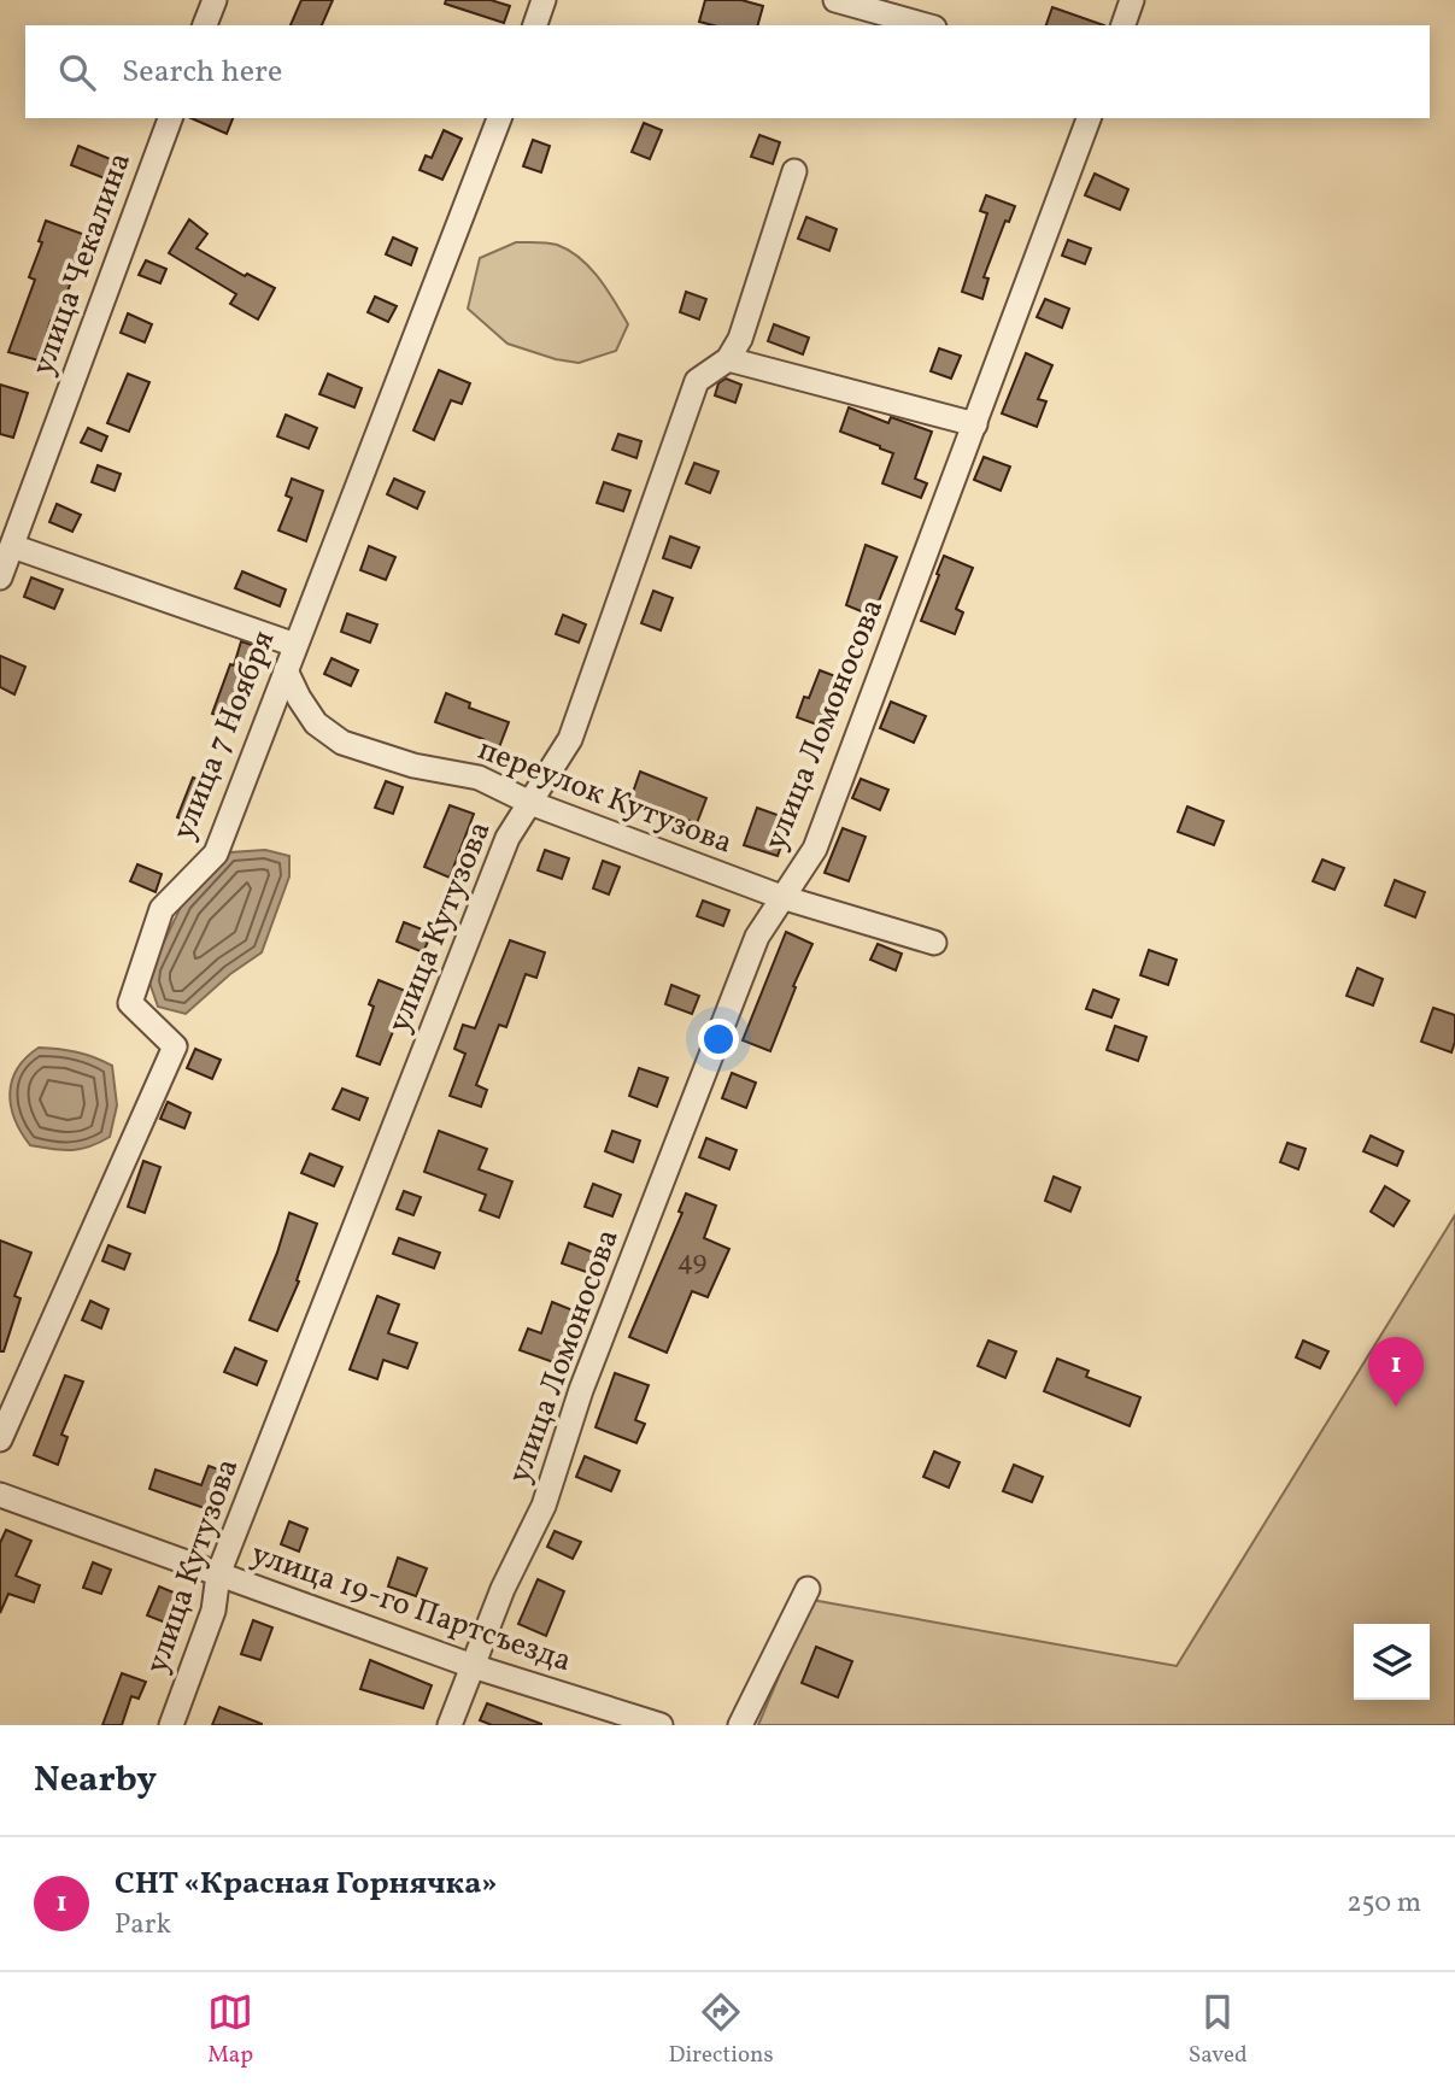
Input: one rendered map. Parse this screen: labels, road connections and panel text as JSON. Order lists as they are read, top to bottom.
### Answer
{
  "streets": {
    "street": [
      "улица Чекалина",
      "улица Ломоносова",
      "улица 7 Ноября",
      "переулок Кутузова",
      "улица Кутузова",
      "улица 19-го Партсъезда"
    ]
  },
  "crossings": [
    ["улица Ломоносова", "переулок Кутузова"],
    ["улица Ломоносова", "улица 19-го Партсъезда"],
    ["улица 7 Ноября", "переулок Кутузова"],
    ["переулок Кутузова", "улица Кутузова"],
    ["улица Кутузова", "улица 19-го Партсъезда"]
  ],
  "house_numbers": ["49"],
  "page": {
    "search": "Search here",
    "pins": "1",
    "heading": "Nearby",
    "list": [
      {
        "mark": "1",
        "name": "СНТ «Красная Горнячка»",
        "note": "Park",
        "value": "250 m"
      }
    ],
    "nav": ["Map", "Directions", "Saved"]
  }
}
